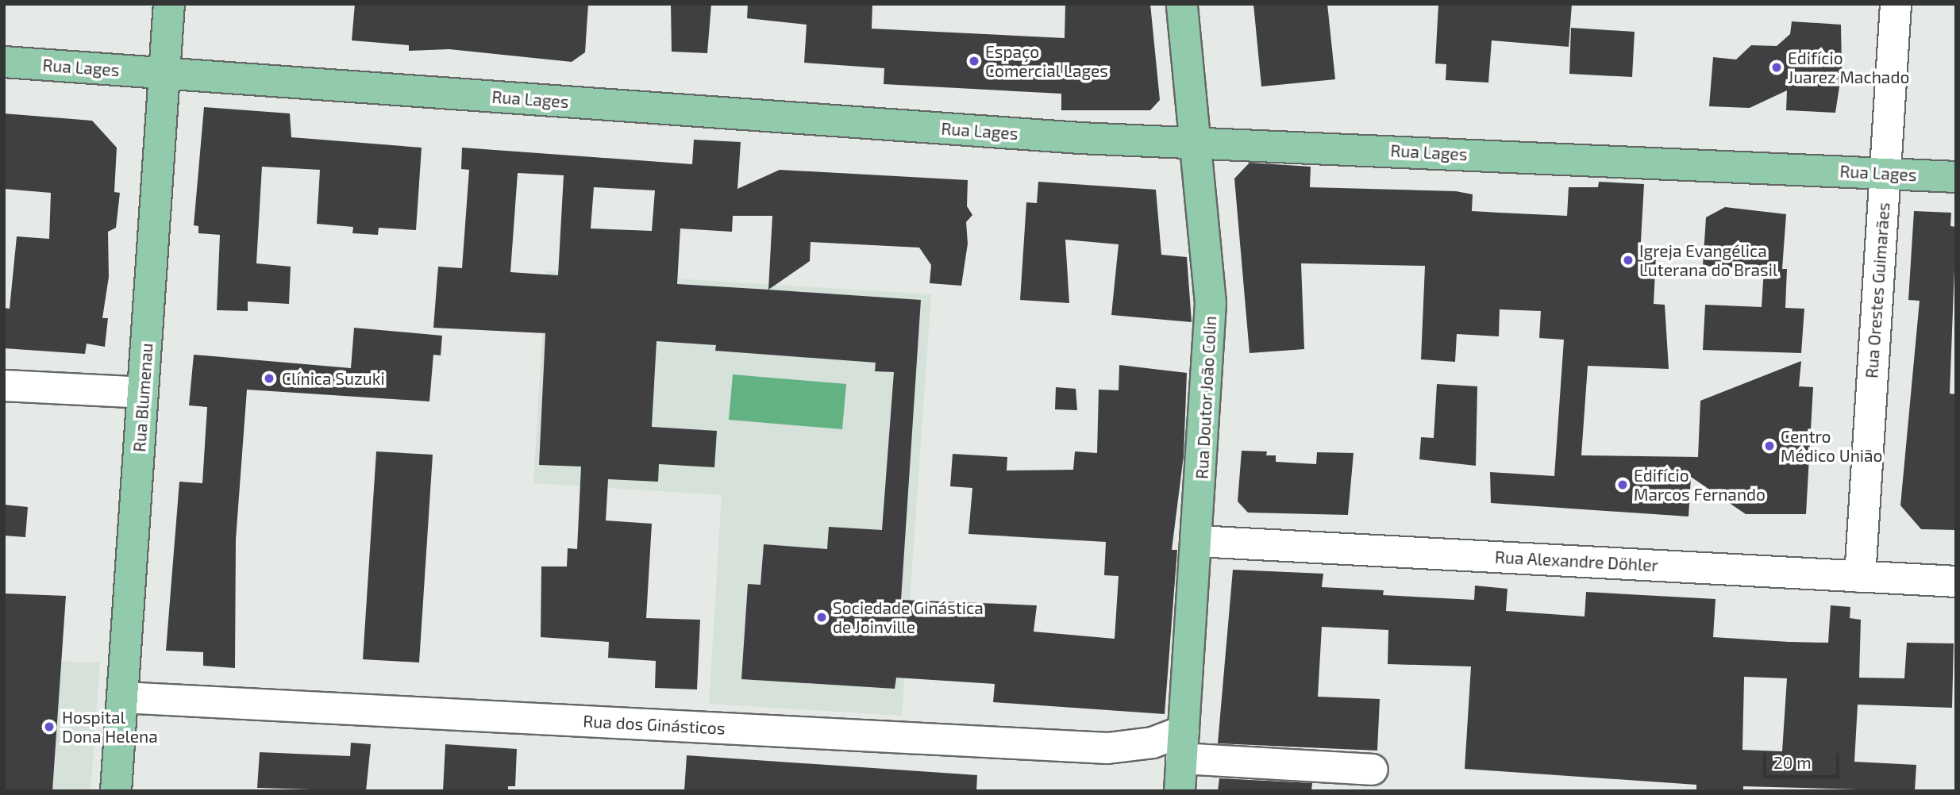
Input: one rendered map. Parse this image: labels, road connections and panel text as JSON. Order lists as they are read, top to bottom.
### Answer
{
  "streets": {
    "main road": ["Rua Lages", "Rua Blumenau", "Rua Doutor João Colin"],
    "street": ["Rua Orestes Guimarães", "Rua Alexandre Döhler", "Rua dos Ginásticos"]
  },
  "crossings": [
    ["Rua Lages", "Rua Orestes Guimarães"],
    ["Rua Lages", "Rua Blumenau"],
    ["Rua Lages", "Rua Doutor João Colin"],
    ["Rua Orestes Guimarães", "Rua Alexandre Döhler"],
    ["Rua Blumenau", "Rua dos Ginásticos"],
    ["Rua Doutor João Colin", "Rua Alexandre Döhler"],
    ["Rua Doutor João Colin", "Rua dos Ginásticos"]
  ],
  "places": [
    "Espaço Comercial Lages",
    "Edifício Juarez Machado",
    "Igreja Evangélica Luterana do Brasil",
    "Clínica Suzuki",
    "Centro Médico União",
    "Edifício Marcos Fernando",
    "Sociedade Ginástica de Joinville",
    "Hospital Dona Helena"
  ],
  "scale_bar": "20 m"
}
